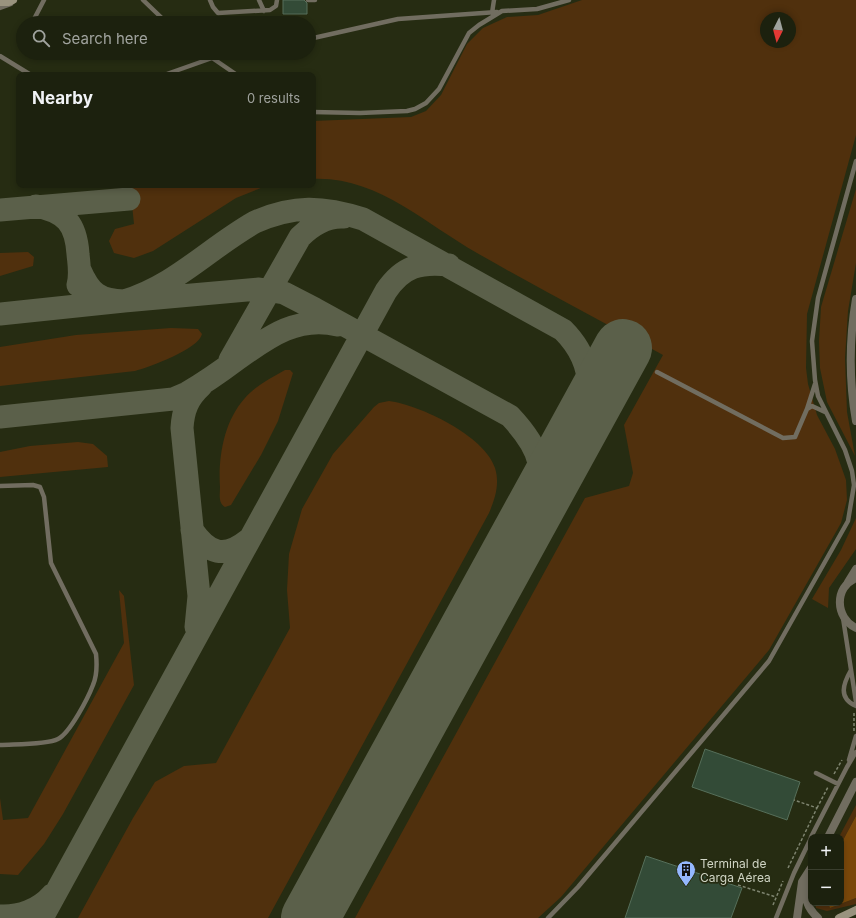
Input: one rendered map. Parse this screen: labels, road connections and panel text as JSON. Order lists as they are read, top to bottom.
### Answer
{
  "places": {
    "building": ["Terminal de Carga Aérea"]
  },
  "north": "bottom",
  "page": {
    "search": "Search here",
    "heading": ["Nearby", "0 results"],
    "map_buttons": ["+", "−"]
  }
}
